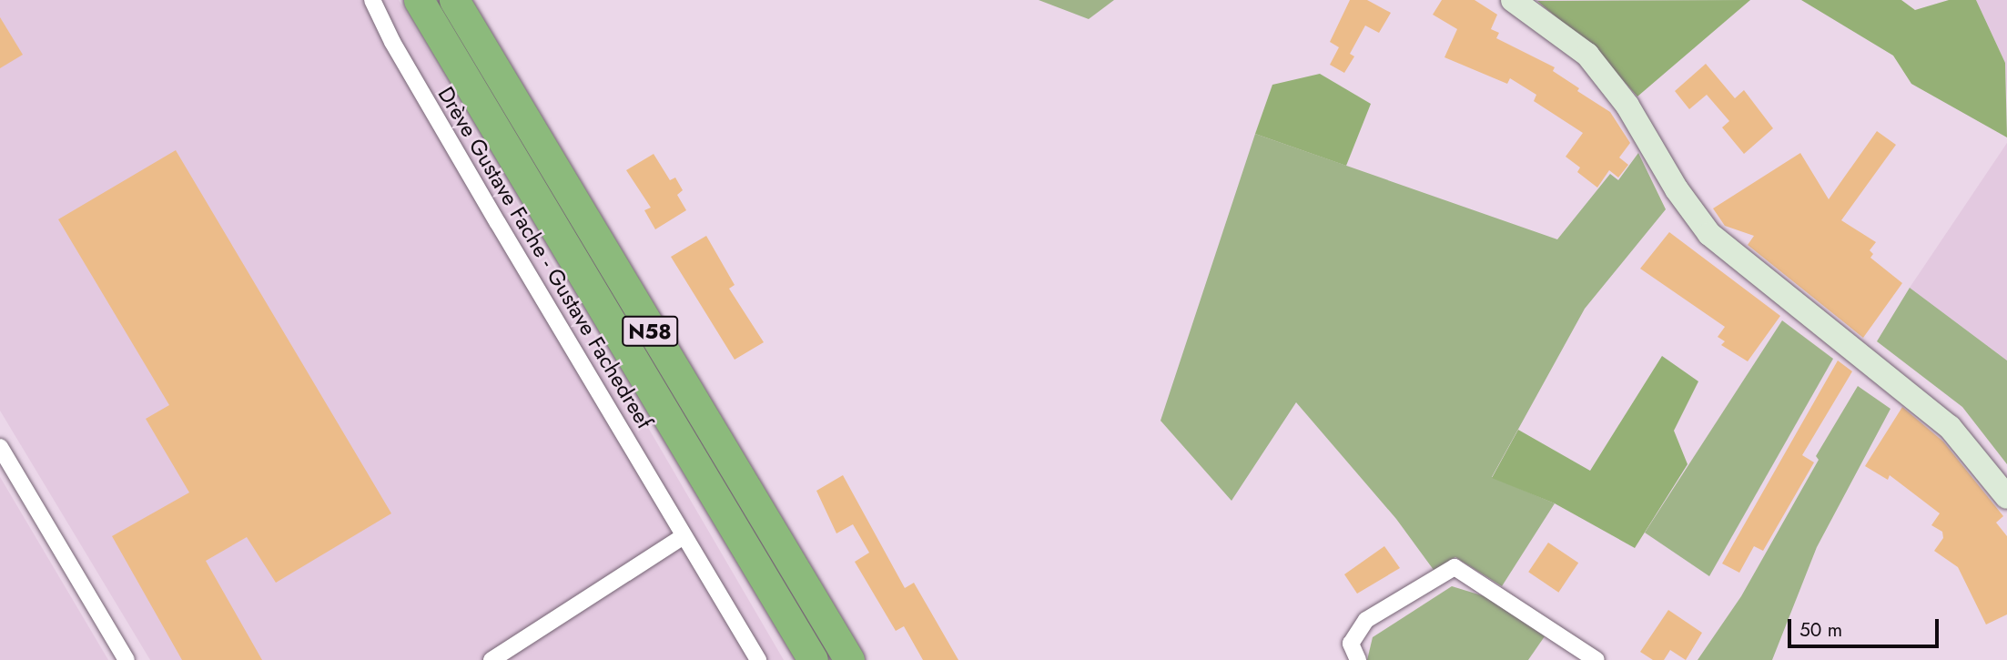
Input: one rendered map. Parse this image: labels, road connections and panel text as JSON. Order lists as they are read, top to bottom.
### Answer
{
  "streets": {
    "highway": ["N58"],
    "street": ["Drève Gustave Fache - Gustave Fachedreef"]
  },
  "scale_bar": "50 m"
}
